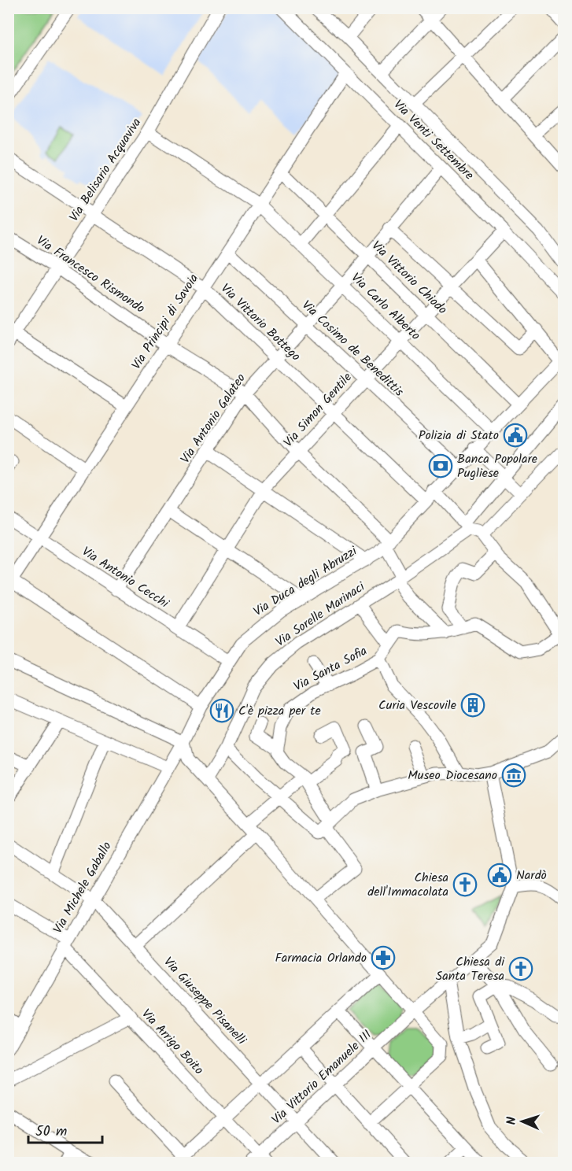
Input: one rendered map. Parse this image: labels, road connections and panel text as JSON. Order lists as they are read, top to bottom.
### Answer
{
  "streets": {
    "street": [
      "Via Venti Settembre",
      "Via Belisario Acquaviva",
      "Via Francesco Rismondo",
      "Via Vittorio Chiodo",
      "Via Carlo Alberto",
      "Via Principi di Savoia",
      "Via Vittorio Bottego",
      "Via Cosimo de Benedittis",
      "Via Simon Gentile",
      "Via Antonio Galateo",
      "Via Antonio Cecchi",
      "Via Duca degli Abruzzi",
      "Via Sorelle Marinaci",
      "Via Santa Sofia",
      "Via Michele Gaballo",
      "Via Giuseppe Pisanelli",
      "Via Arrigo Boito",
      "Via Vittorio Emanuele III"
    ]
  },
  "crossings": [
    ["Via Venti Settembre", "Via Principi di Savoia"],
    ["Via Venti Settembre", "Via Simon Gentile"],
    ["Via Venti Settembre", "Via Antonio Galateo"],
    ["Via Belisario Acquaviva", "Via Francesco Rismondo"],
    ["Via Belisario Acquaviva", "Via Carlo Alberto"],
    ["Via Belisario Acquaviva", "Via Vittorio Bottego"],
    ["Via Francesco Rismondo", "Via Principi di Savoia"],
    ["Via Francesco Rismondo", "Via Simon Gentile"],
    ["Via Francesco Rismondo", "Via Antonio Galateo"],
    ["Via Francesco Rismondo", "Via Duca degli Abruzzi"],
    ["Via Francesco Rismondo", "Via Sorelle Marinaci"],
    ["Via Vittorio Chiodo", "Via Principi di Savoia"],
    ["Via Vittorio Chiodo", "Via Simon Gentile"],
    ["Via Vittorio Chiodo", "Via Antonio Galateo"],
    ["Via Vittorio Chiodo", "Via Duca degli Abruzzi"],
    ["Via Carlo Alberto", "Via Principi di Savoia"],
    ["Via Carlo Alberto", "Via Simon Gentile"],
    ["Via Carlo Alberto", "Via Antonio Galateo"],
    ["Via Carlo Alberto", "Via Duca degli Abruzzi"],
    ["Via Principi di Savoia", "Via Vittorio Bottego"],
    ["Via Principi di Savoia", "Via Cosimo de Benedittis"],
    ["Via Principi di Savoia", "Via Antonio Cecchi"],
    ["Via Vittorio Bottego", "Via Simon Gentile"],
    ["Via Vittorio Bottego", "Via Antonio Galateo"],
    ["Via Vittorio Bottego", "Via Duca degli Abruzzi"],
    ["Via Cosimo de Benedittis", "Via Simon Gentile"],
    ["Via Cosimo de Benedittis", "Via Antonio Galateo"],
    ["Via Cosimo de Benedittis", "Via Duca degli Abruzzi"],
    ["Via Simon Gentile", "Via Antonio Cecchi"],
    ["Via Antonio Galateo", "Via Antonio Cecchi"],
    ["Via Antonio Cecchi", "Via Duca degli Abruzzi"],
    ["Via Duca degli Abruzzi", "Via Michele Gaballo"],
    ["Via Michele Gaballo", "Via Giuseppe Pisanelli"],
    ["Via Michele Gaballo", "Via Arrigo Boito"],
    ["Via Giuseppe Pisanelli", "Via Vittorio Emanuele III"],
    ["Via Arrigo Boito", "Via Vittorio Emanuele III"]
  ],
  "places": {
    "public building": ["Polizia di Stato", "Nardò"],
    "bank": ["Banca Popolare Pugliese"],
    "building": ["Curia Vescovile"],
    "restaurant": ["C'è pizza per te"],
    "museum": ["Museo Diocesano"],
    "church": ["Chiesa dell'Immacolata", "Chiesa di Santa Teresa"],
    "pharmacy": ["Farmacia Orlando"]
  },
  "scale_bar": "50 m",
  "north": "left"
}
